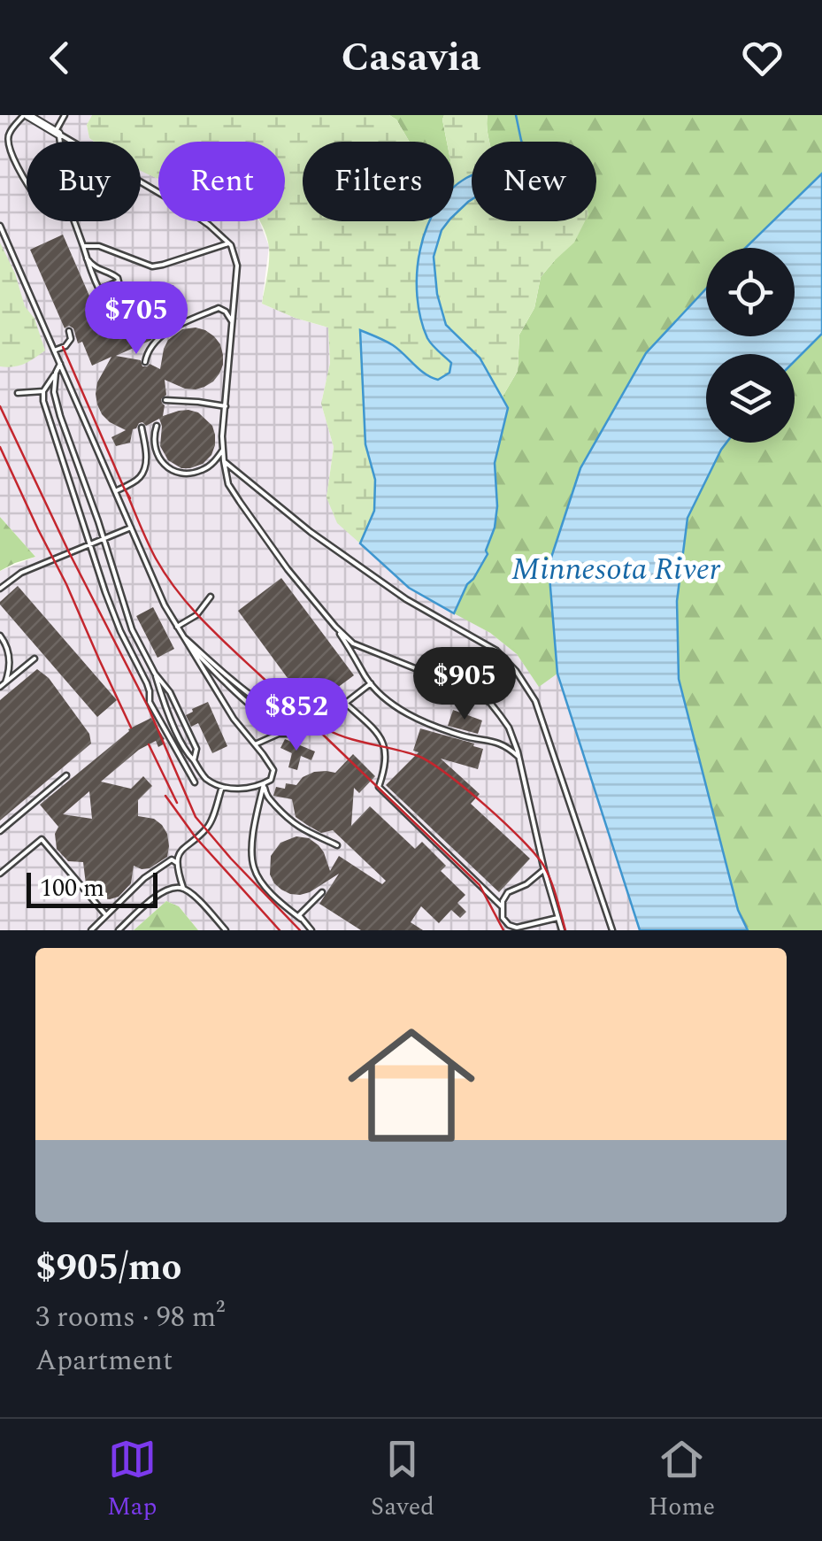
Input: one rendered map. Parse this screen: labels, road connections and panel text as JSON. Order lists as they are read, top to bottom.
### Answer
{
  "water": ["Minnesota River"],
  "scale_bar": "100 m",
  "page": {
    "header": "Casavia",
    "chip": [
      "Buy",
      "Rent",
      "Filters",
      "New"
    ],
    "price": ["$705", "$905", "$852"],
    "scale": "100 m",
    "list": [
      {
        "name": "$905/mo",
        "note": "3 rooms · 98 m² · Apartment"
      }
    ],
    "tabs": ["Map", "Saved", "Home"]
  }
}
